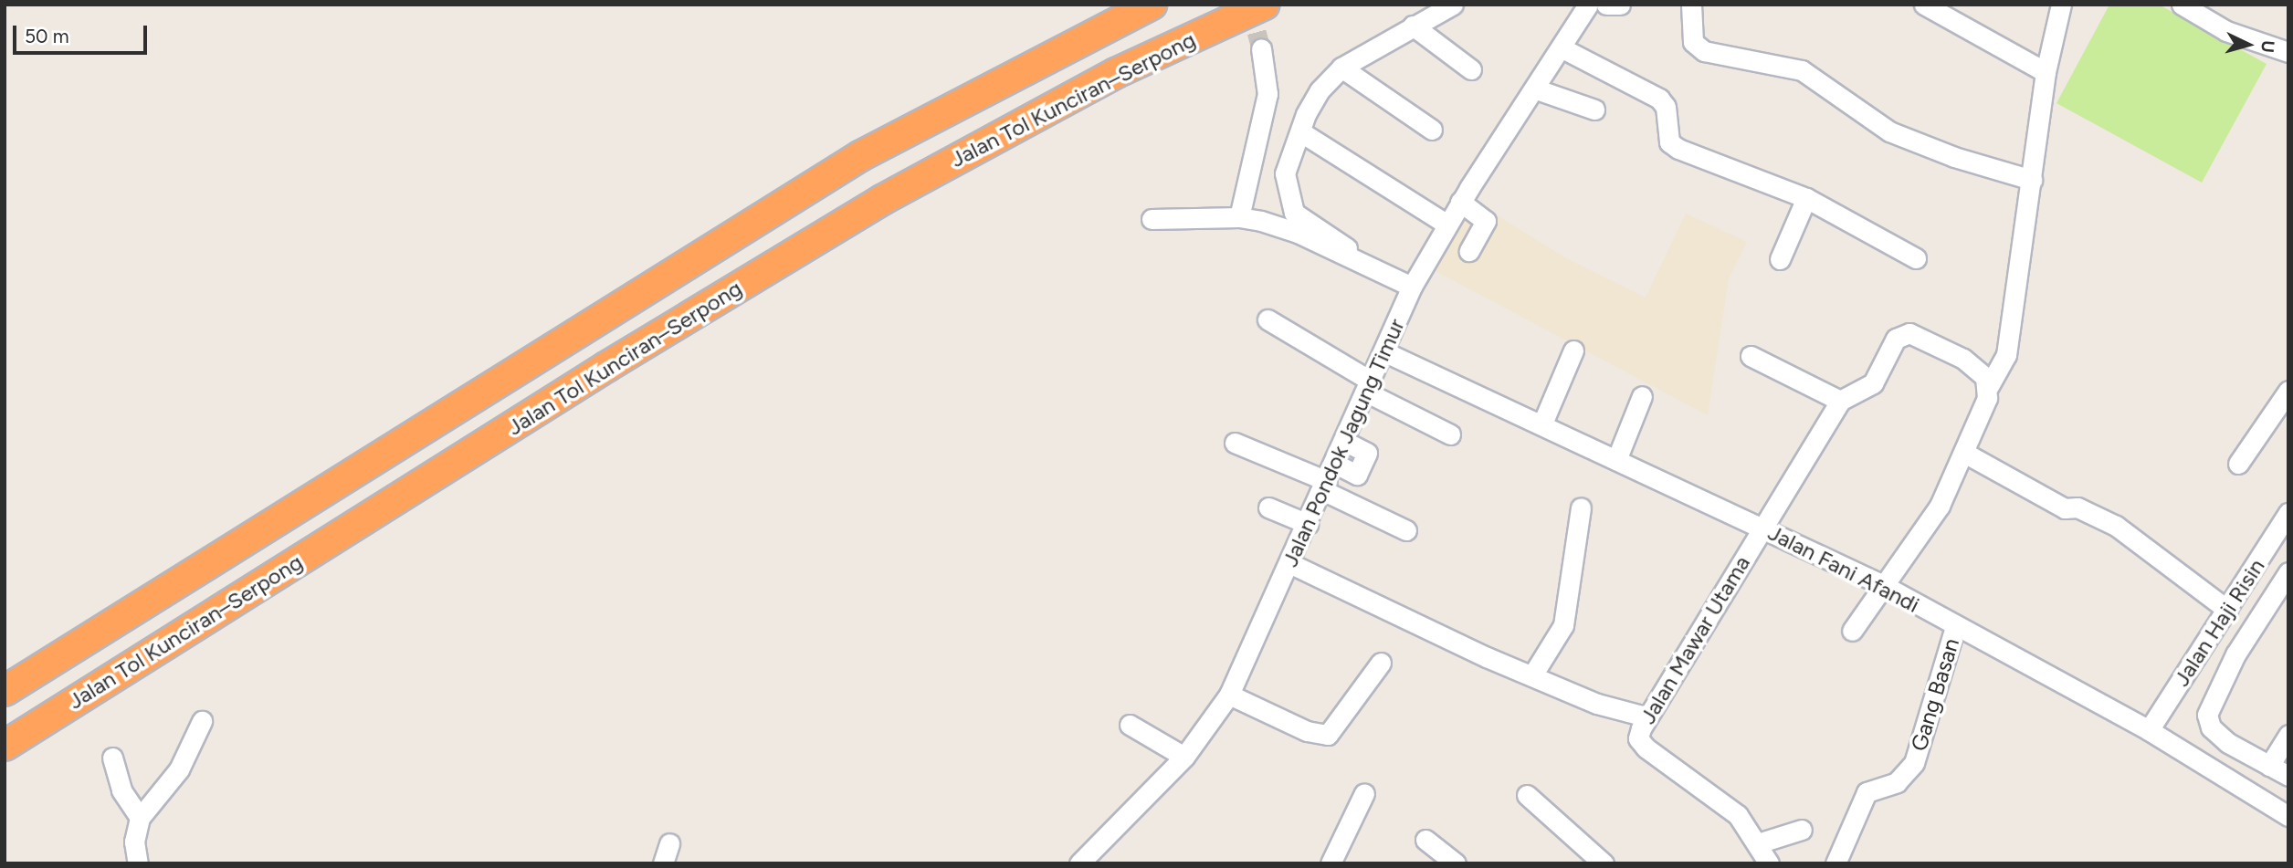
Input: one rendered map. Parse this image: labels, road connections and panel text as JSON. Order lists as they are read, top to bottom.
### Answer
{
  "streets": {
    "highway": ["Jalan Tol Kunciran–Serpong"],
    "street": [
      "Jalan Pondok Jagung Timur",
      "Jalan Fani Afandi",
      "Jalan Haji Risin",
      "Jalan Mawar Utama",
      "Gang Basan"
    ]
  },
  "crossings": [
    ["Jalan Pondok Jagung Timur", "Jalan Fani Afandi"],
    ["Jalan Fani Afandi", "Jalan Haji Risin"],
    ["Jalan Fani Afandi", "Jalan Mawar Utama"],
    ["Jalan Fani Afandi", "Gang Basan"]
  ],
  "scale_bar": "50 m",
  "north": "right"
}
